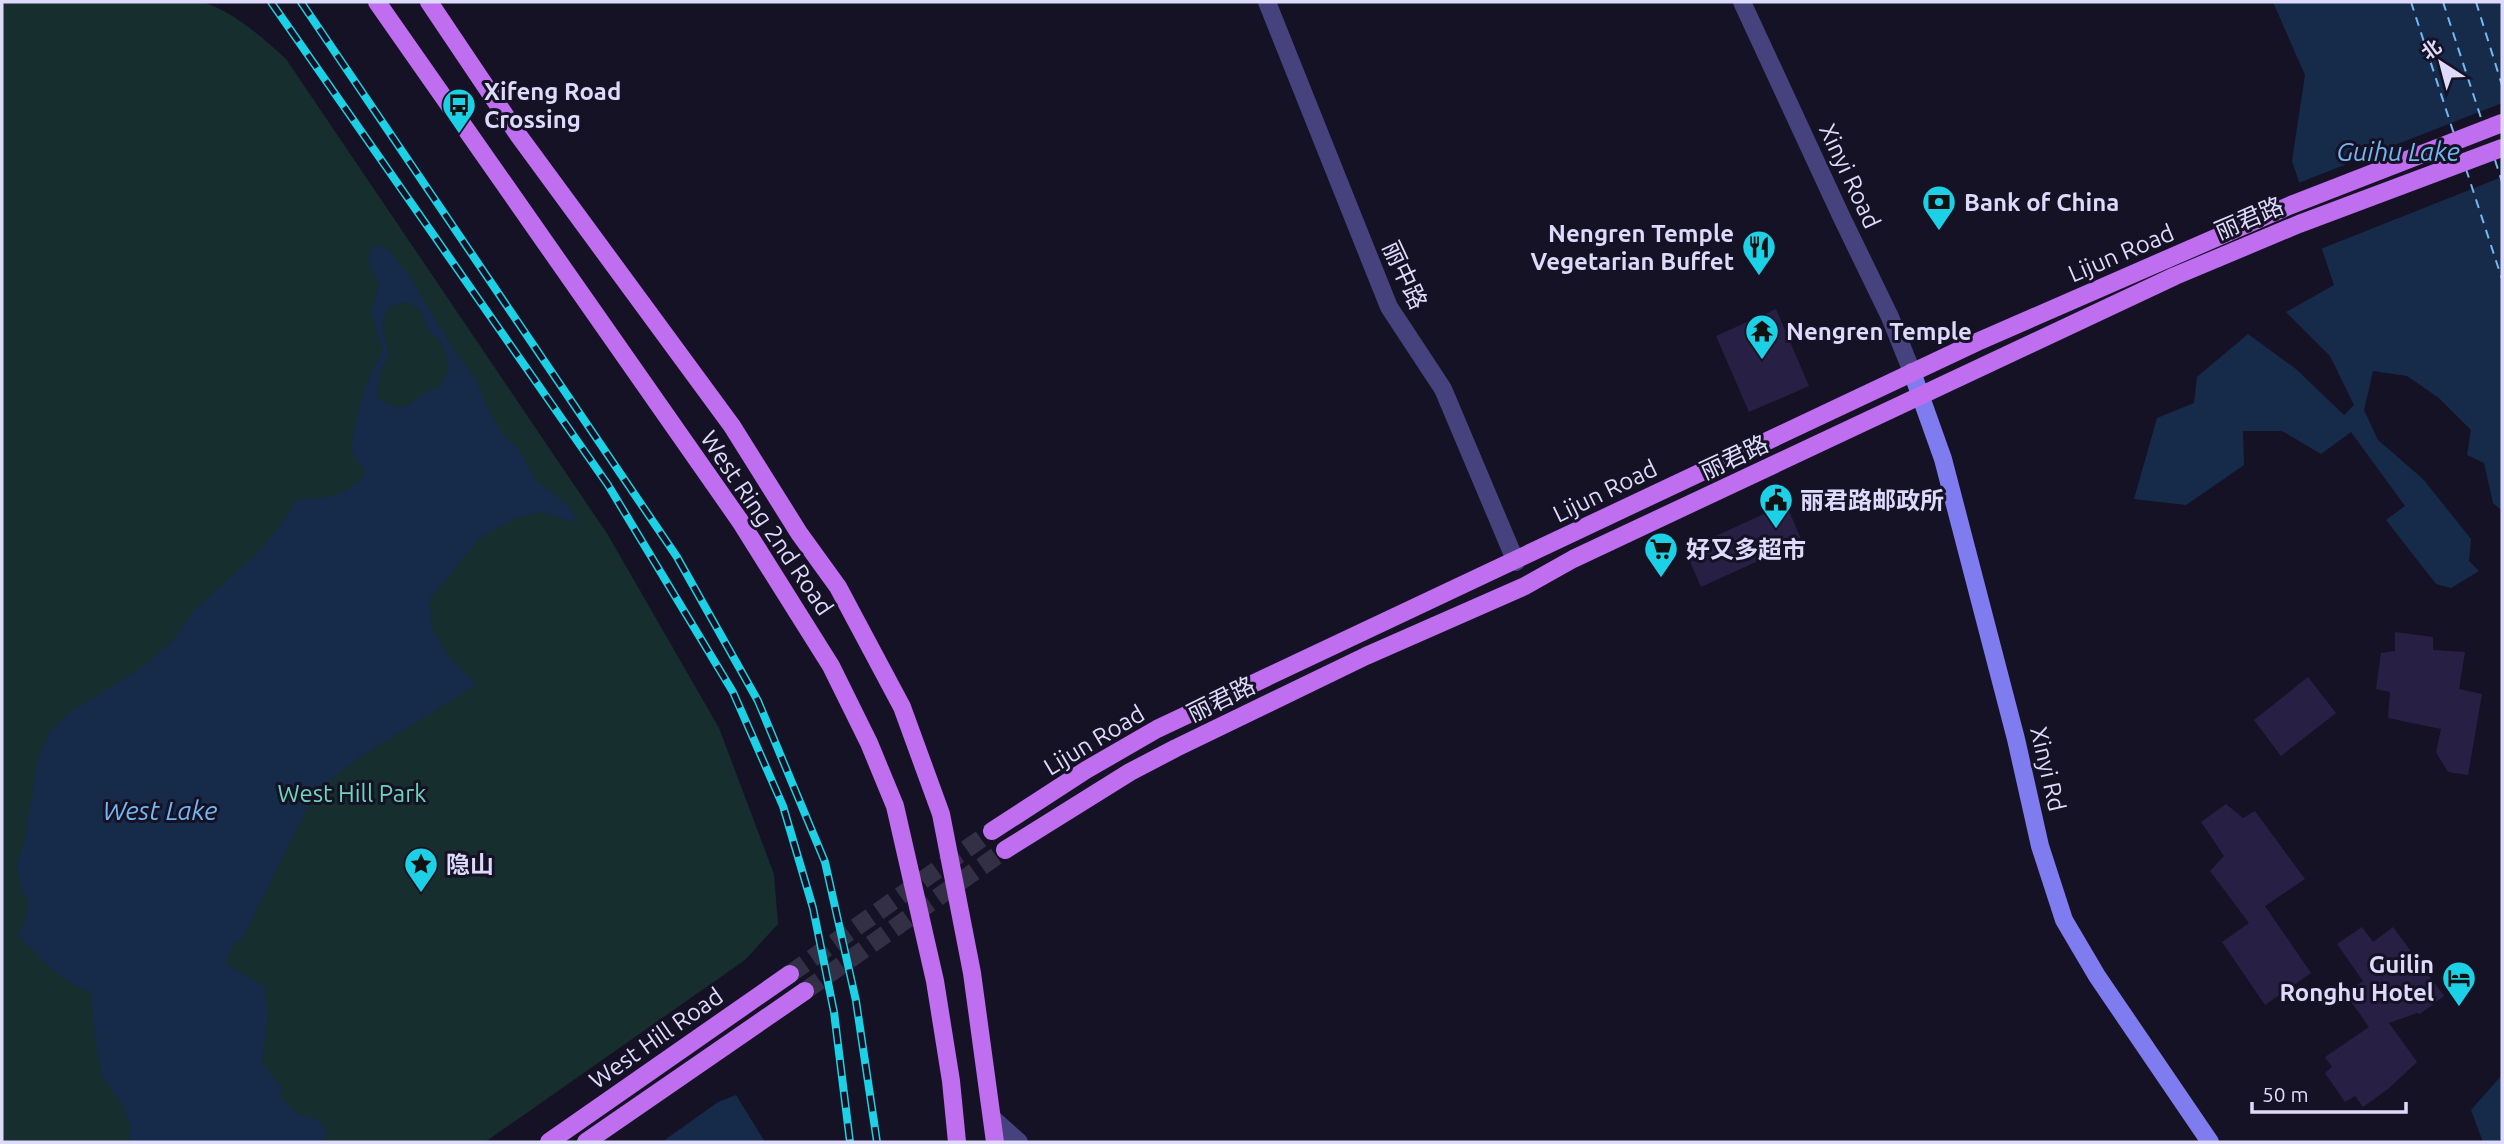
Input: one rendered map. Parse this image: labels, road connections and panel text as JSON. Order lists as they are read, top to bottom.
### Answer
{
  "streets": {
    "main road": [
      "丽君路",
      "Lijun Road",
      "West Ring 2nd Road",
      "Xinyi Rd",
      "West Hill Road"
    ],
    "street": ["Xinyi Road", "丽中路"]
  },
  "crossings": [
    ["Xinyi Road", "Lijun Road"],
    ["Xinyi Road", "Xinyi Rd"],
    ["丽君路", "Xinyi Rd"],
    ["Lijun Road", "丽中路"],
    ["Lijun Road", "Xinyi Rd"]
  ],
  "water": ["Guihu Lake", "West Lake"],
  "parks": ["West Hill Park"],
  "places": {
    "bus stop": ["Xifeng Road Crossing"],
    "bank": ["Bank of China"],
    "restaurant": ["Nengren Temple Vegetarian Buffet"],
    "temple": ["Nengren Temple"],
    "public building": ["丽君路邮政所"],
    "supermarket": ["好又多超市"],
    "place": ["隐山"],
    "hotel": ["Guilin Ronghu Hotel"]
  },
  "scale_bar": "50 m",
  "north": "top left"
}
